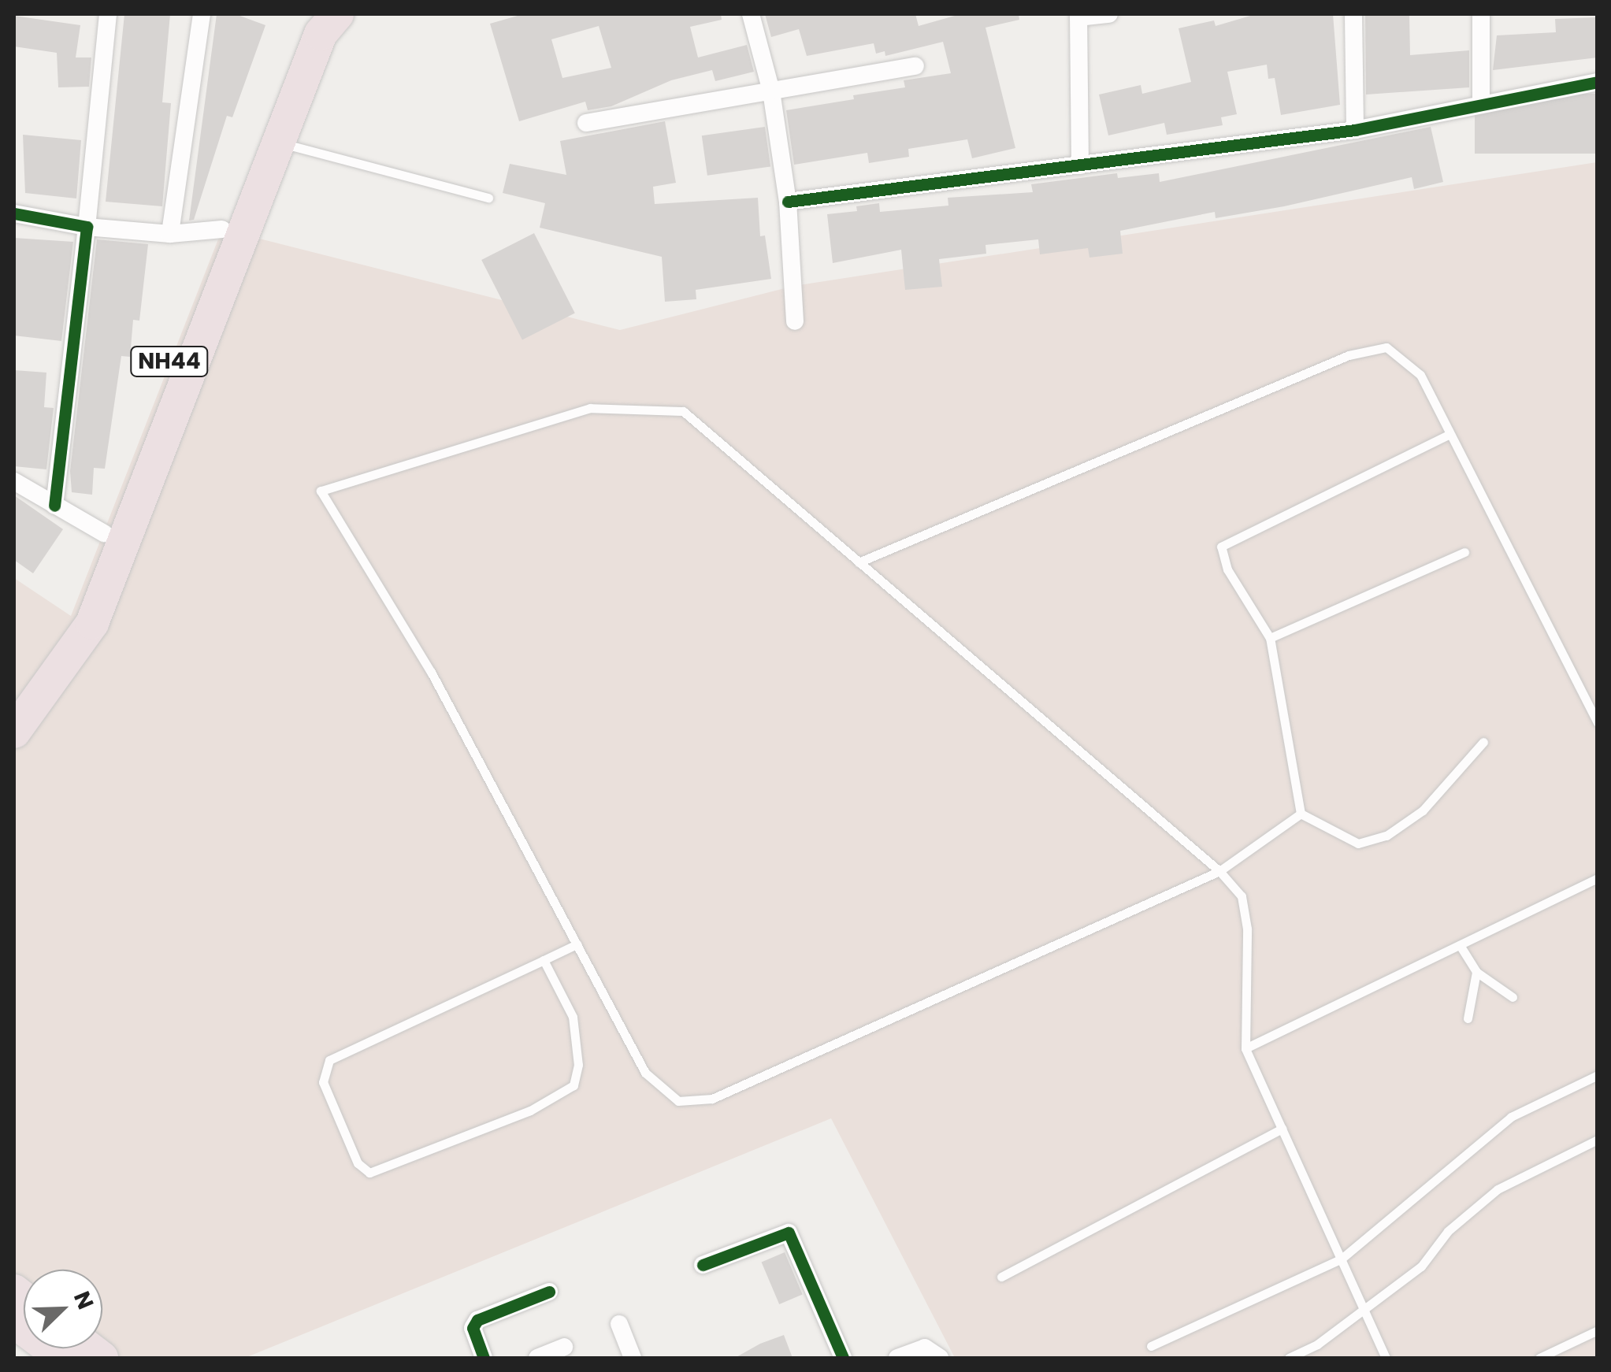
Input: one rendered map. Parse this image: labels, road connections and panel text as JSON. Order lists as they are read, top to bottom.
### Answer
{
  "streets": {
    "highway": ["NH44"]
  },
  "north": "top right"
}
